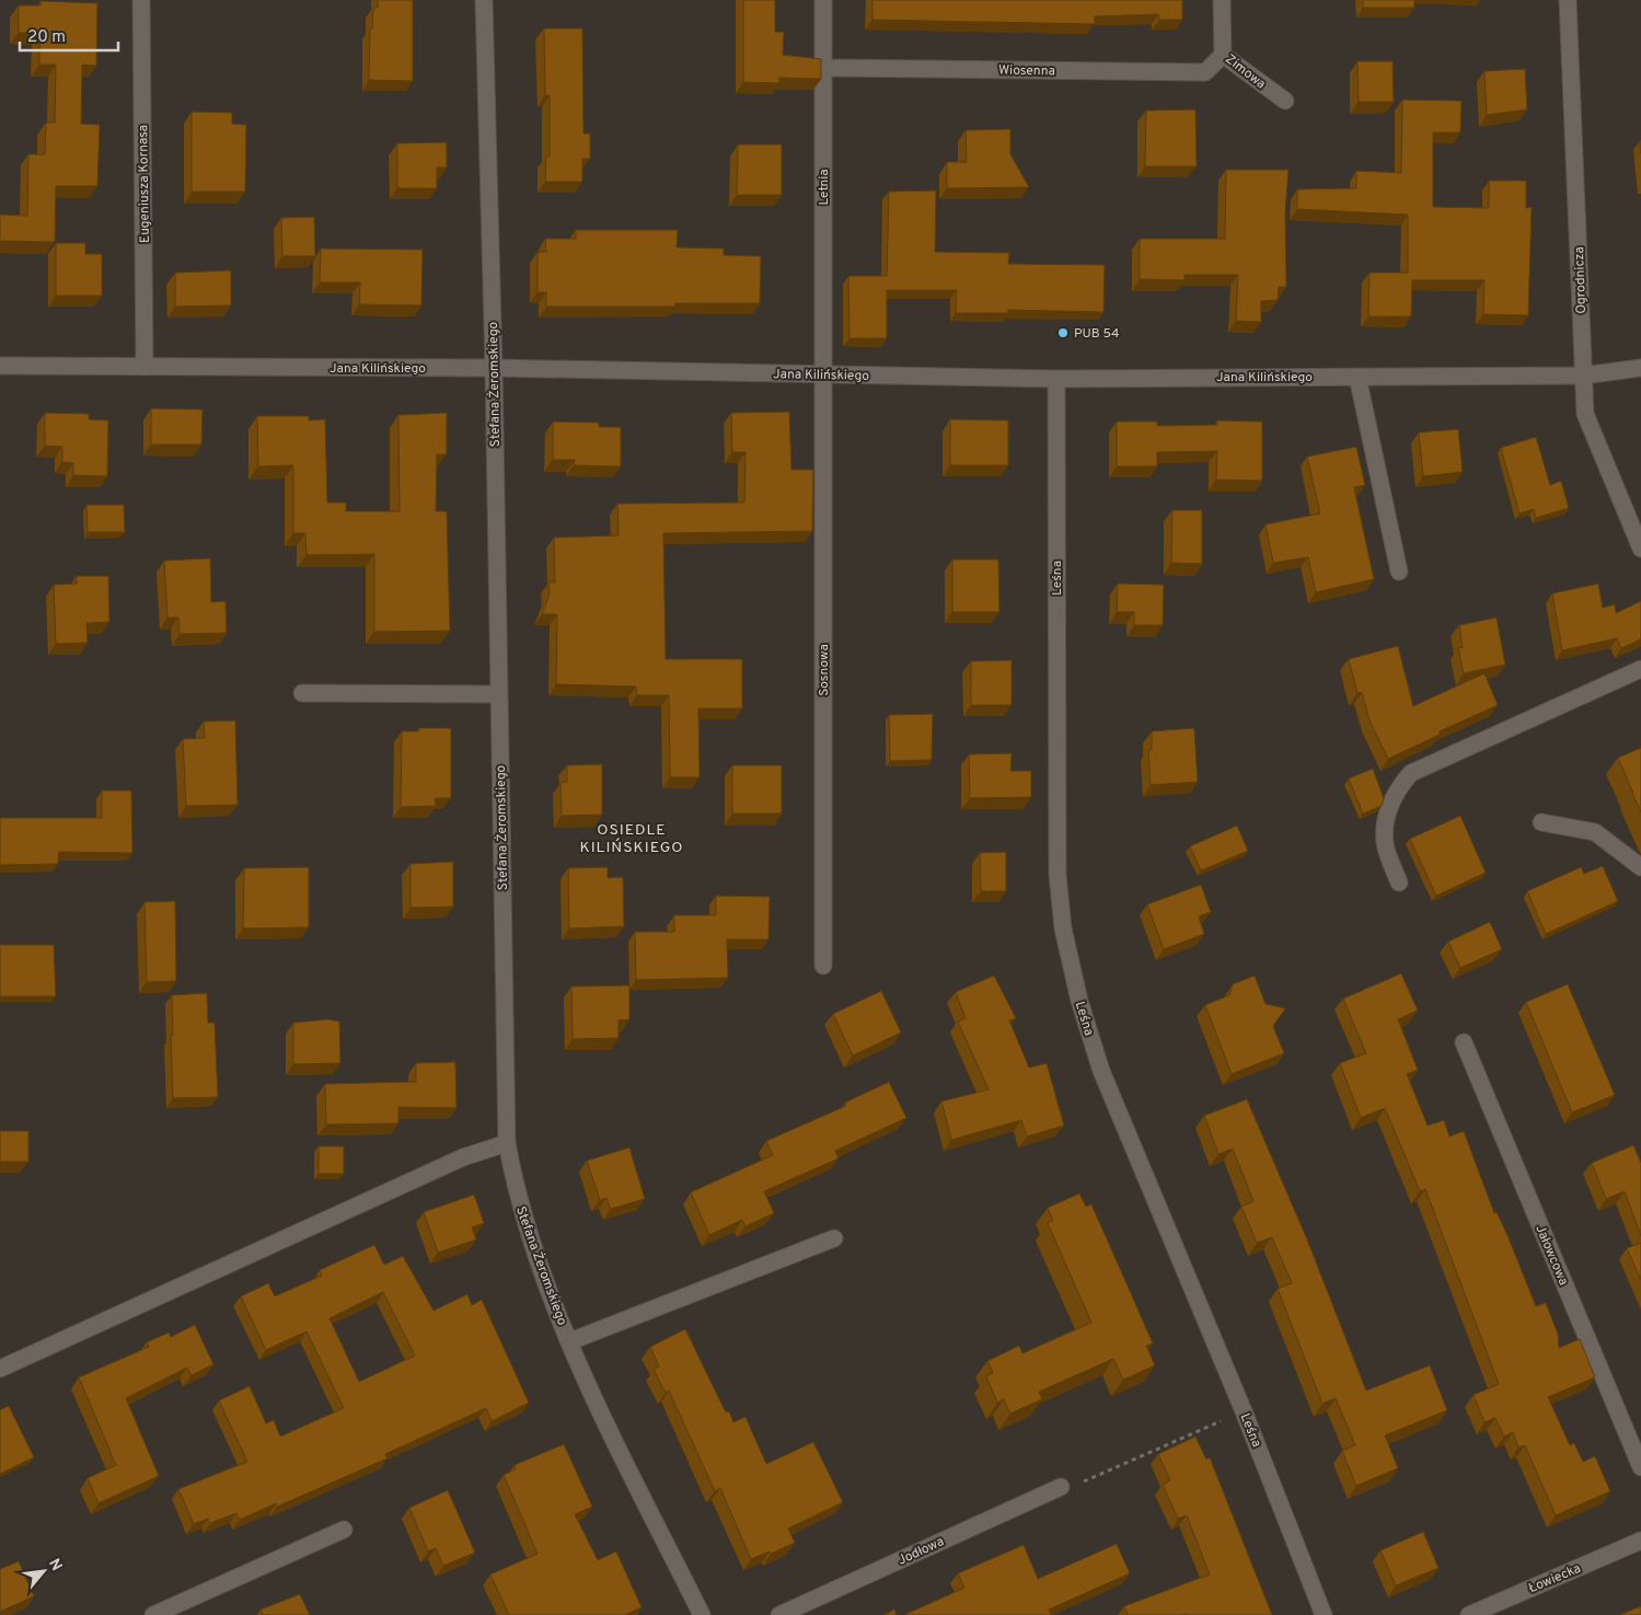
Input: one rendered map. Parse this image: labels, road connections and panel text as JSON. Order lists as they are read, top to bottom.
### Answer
{
  "streets": {
    "street": [
      "Wiosenna",
      "Zimowa",
      "Eugeniusza Kornasa",
      "Letnia",
      "Ogrodnicza",
      "Jana Kilińskiego",
      "Stefana Żeromskiego",
      "Leśna",
      "Sosnowa",
      "Jałowcowa",
      "Jodłowa",
      "Łowiecka"
    ]
  },
  "crossings": [
    ["Wiosenna", "Zimowa"],
    ["Wiosenna", "Letnia"],
    ["Eugeniusza Kornasa", "Jana Kilińskiego"],
    ["Letnia", "Jana Kilińskiego"],
    ["Letnia", "Sosnowa"],
    ["Ogrodnicza", "Jana Kilińskiego"],
    ["Jana Kilińskiego", "Stefana Żeromskiego"],
    ["Jana Kilińskiego", "Leśna"],
    ["Jana Kilińskiego", "Sosnowa"]
  ],
  "districts": ["OSIEDLE KILIŃSKIEGO"],
  "places": ["PUB 54"],
  "scale_bar": "20 m",
  "north": "top right"
}
